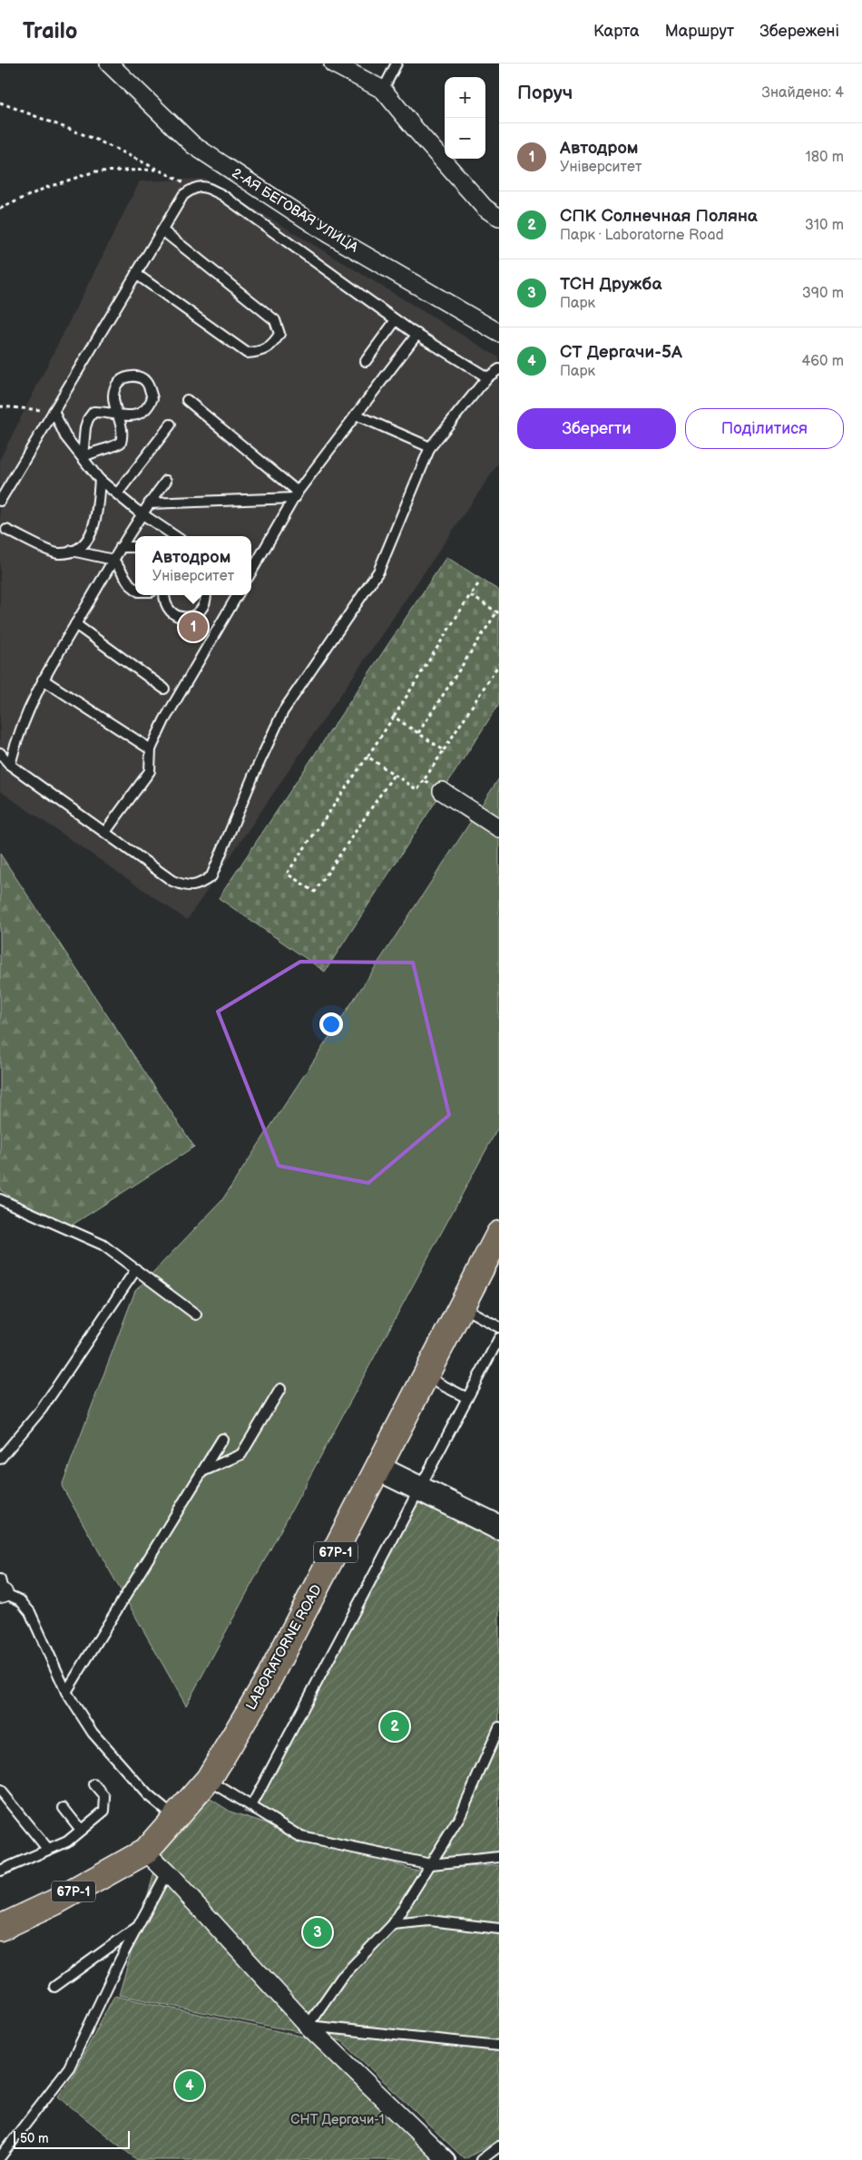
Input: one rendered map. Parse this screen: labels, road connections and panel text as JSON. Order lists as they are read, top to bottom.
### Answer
{
  "streets": {
    "main road": ["67Р-1", "LABORATORNE ROAD"],
    "street": ["2-АЯ БЕГОВАЯ УЛИЦА"]
  },
  "parks": ["СНТ Дергачи-1"],
  "scale_bar": "50 m",
  "page": {
    "header": "Trailo",
    "nav": ["Карта", "Маршрут", "Збережені"],
    "heading": ["Поруч", "Знайдено: 4"],
    "map_buttons": ["+", "−"],
    "list": [
      {
        "mark": "1",
        "name": "Автодром",
        "note": "Університет",
        "value": "180 m"
      },
      {
        "mark": "2",
        "name": "СПК Солнечная Поляна",
        "note": "Парк · Laboratorne Road",
        "value": "310 m"
      },
      {
        "mark": "3",
        "name": "ТСН Дружба",
        "note": "Парк",
        "value": "390 m"
      },
      {
        "mark": "4",
        "name": "СТ Дергачи-5А",
        "note": "Парк",
        "value": "460 m"
      }
    ],
    "buttons": ["Зберегти", "Поділитися"],
    "popup": ["Автодром", "Університет"],
    "pins": [
      "1",
      "2",
      "3",
      "4"
    ],
    "scale": "50 m"
  }
}
